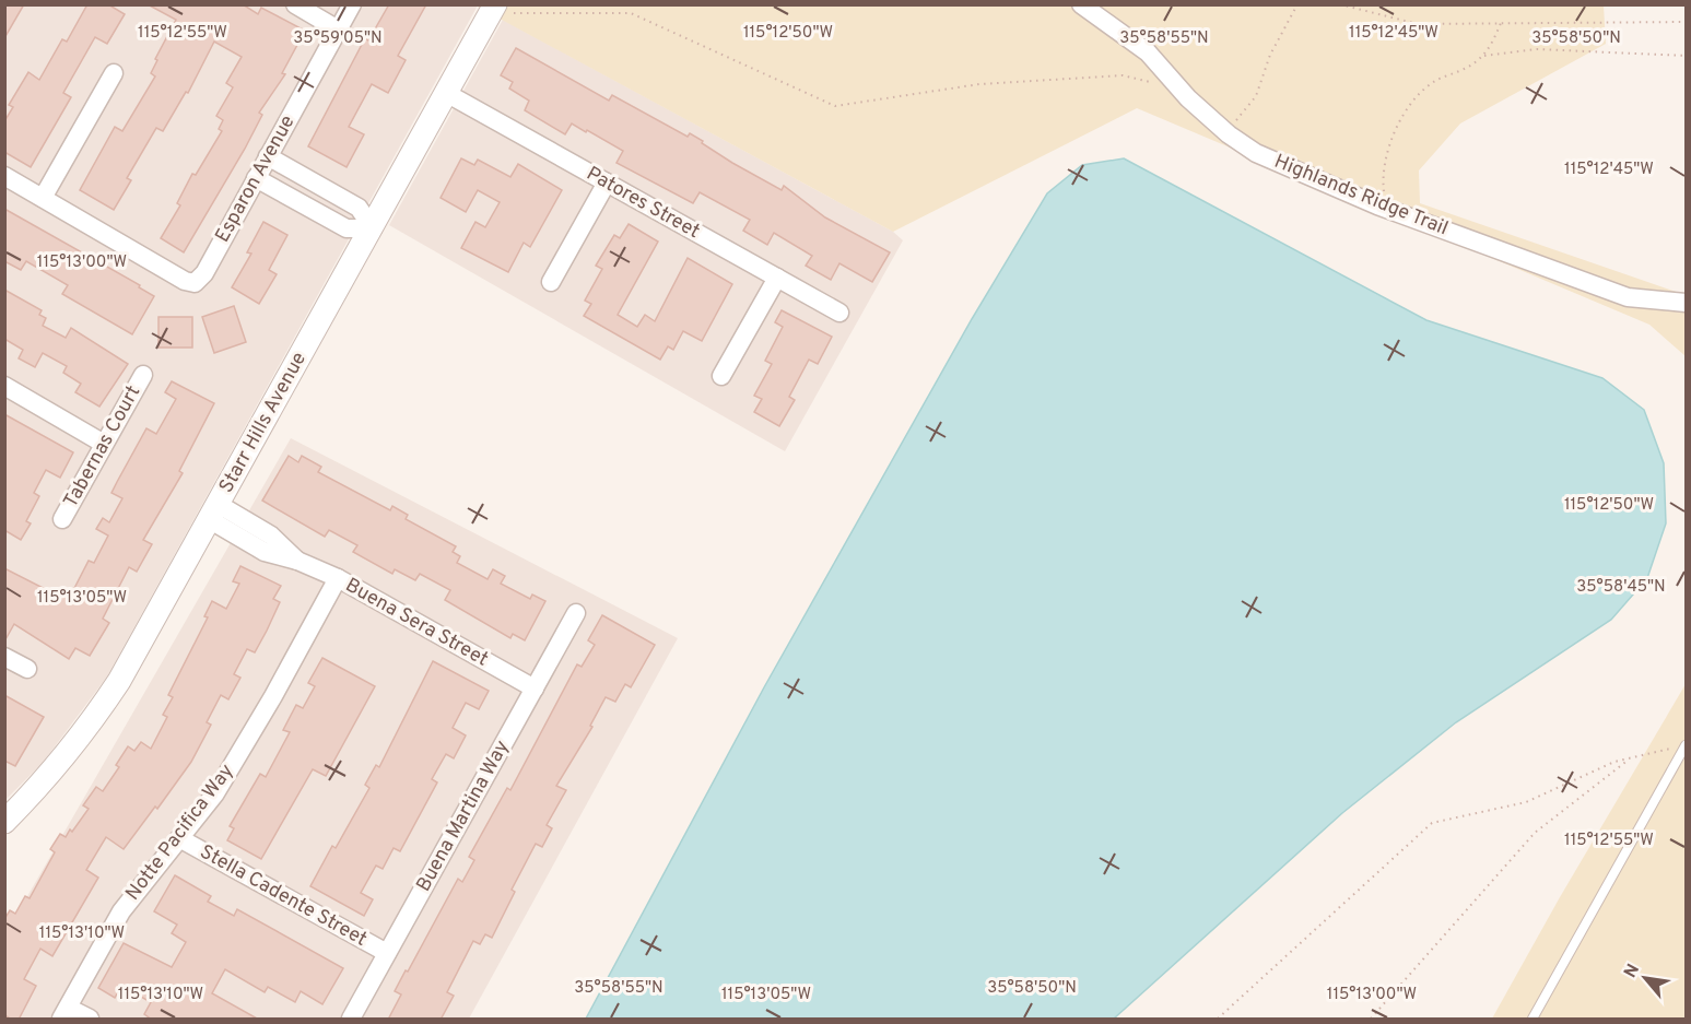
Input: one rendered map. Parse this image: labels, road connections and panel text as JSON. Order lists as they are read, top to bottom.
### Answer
{
  "streets": {
    "street": [
      "Esparon Avenue",
      "Highlands Ridge Trail",
      "Patores Street",
      "Starr Hills Avenue",
      "Tabernas Court",
      "Buena Sera Street",
      "Buena Martina Way",
      "Notte Pacifica Way",
      "Stella Cadente Street"
    ]
  },
  "crossings": [
    ["Patores Street", "Starr Hills Avenue"],
    ["Starr Hills Avenue", "Buena Sera Street"],
    ["Buena Sera Street", "Buena Martina Way"],
    ["Buena Sera Street", "Notte Pacifica Way"],
    ["Buena Martina Way", "Stella Cadente Street"],
    ["Notte Pacifica Way", "Stella Cadente Street"]
  ],
  "north": "top left",
  "coordinates": [
    "115°12'45\"W",
    "115°12'55\"W",
    "115°12'50\"W",
    "35°59'05\"N",
    "35°58'55\"N",
    "35°58'50\"N",
    "115°13'00\"W",
    "35°58'45\"N",
    "115°13'05\"W",
    "115°13'10\"W"
  ]
}
